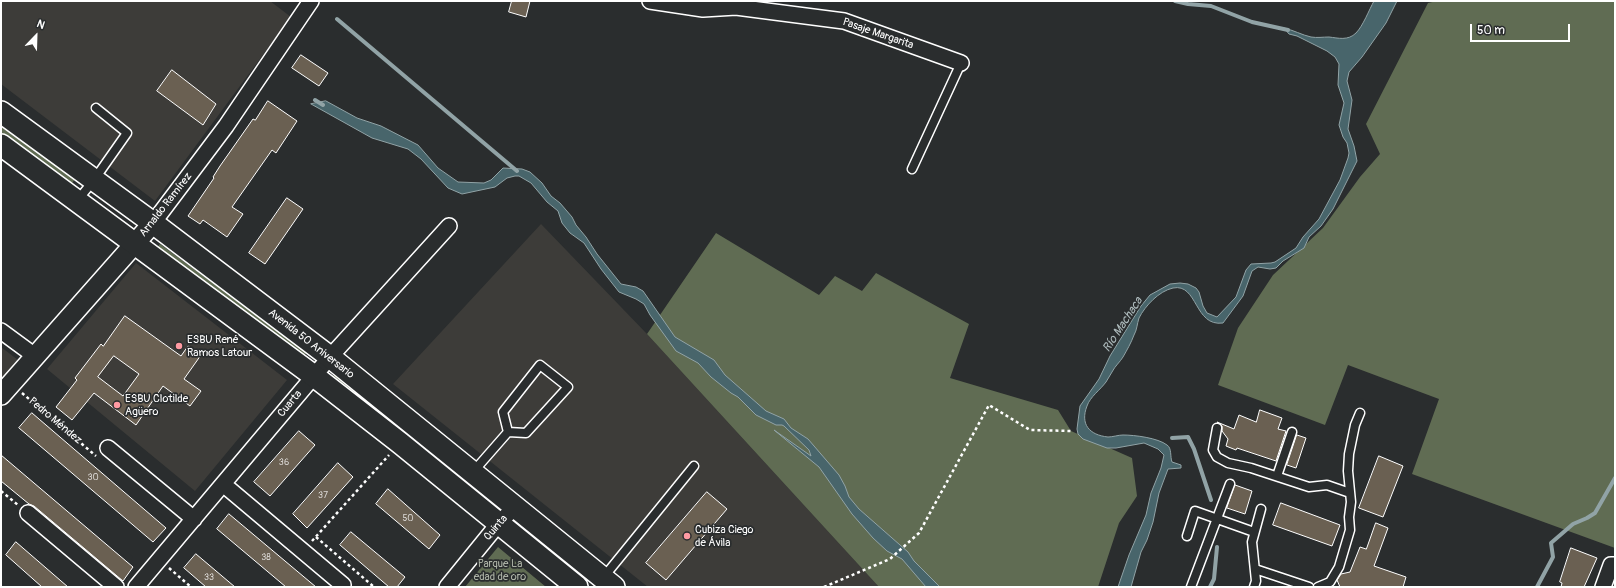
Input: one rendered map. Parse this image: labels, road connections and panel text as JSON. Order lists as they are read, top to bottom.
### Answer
{
  "streets": {
    "main road": ["Avenida 50 Aniversario"],
    "street": [
      "Pasaje Margarita",
      "Arnaldo Ramírez",
      "Cuarta",
      "Quinta"
    ],
    "path": ["Pedro Méndez"]
  },
  "crossings": [
    ["Arnaldo Ramírez", "Avenida 50 Aniversario"],
    ["Arnaldo Ramírez", "Pedro Méndez"],
    ["Avenida 50 Aniversario", "Cuarta"],
    ["Avenida 50 Aniversario", "Quinta"]
  ],
  "water": ["Río Machaca"],
  "parks": ["Parque La edad de oro"],
  "places": ["ESBU René Ramos Latour", "ESBU Clotilde Agüero", "Cubiza Ciego de Ávila"],
  "house_numbers": [
    "36",
    "30",
    "37",
    "50",
    "38",
    "33"
  ],
  "scale_bar": "50 m",
  "north": "top right"
}
